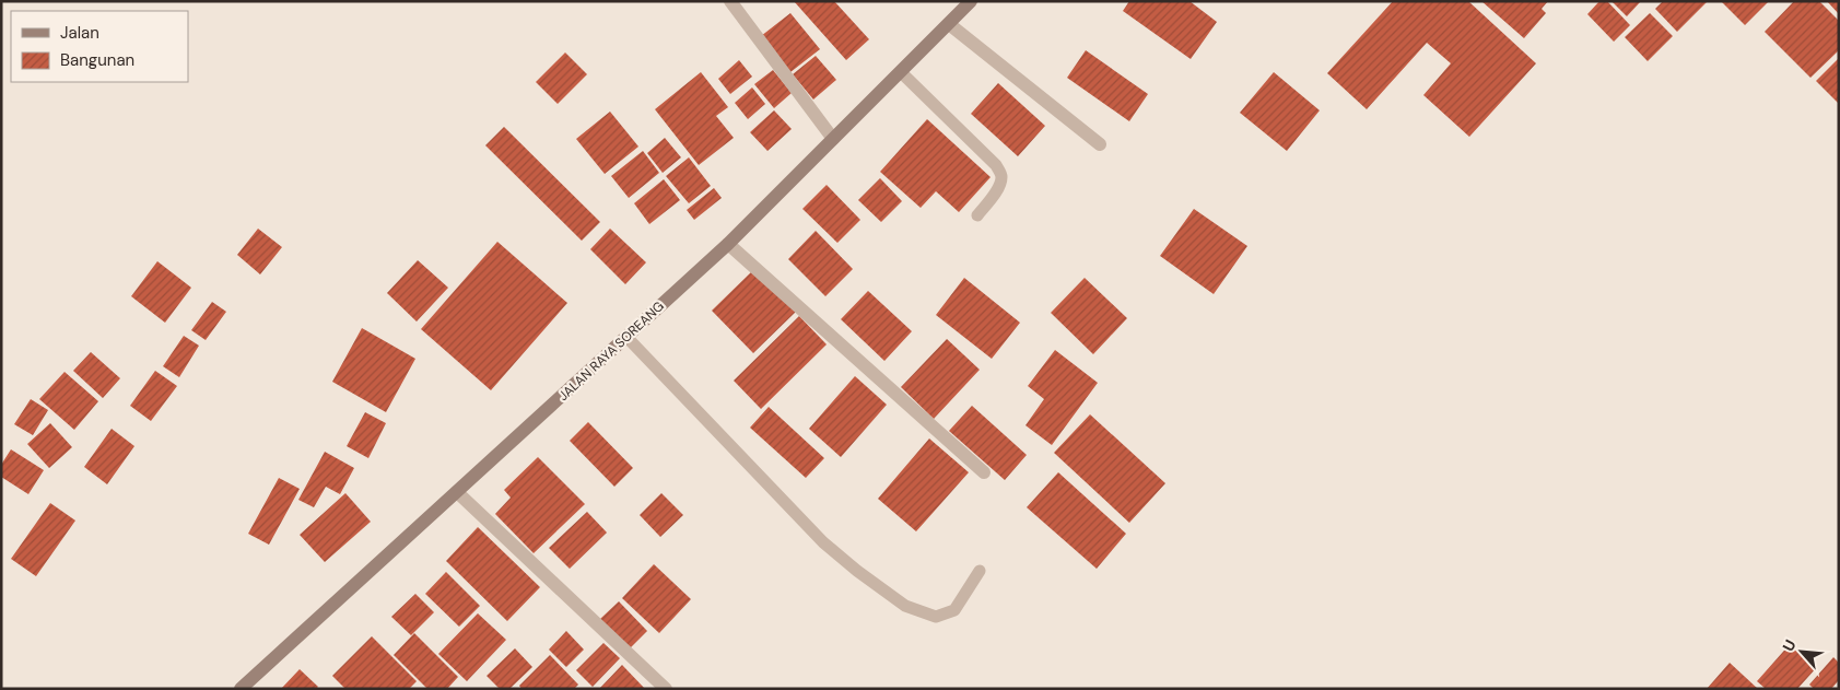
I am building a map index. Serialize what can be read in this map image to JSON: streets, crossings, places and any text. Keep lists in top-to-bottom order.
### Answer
{
  "streets": {
    "main road": ["JALAN RAYA SOREANG"]
  },
  "legend": ["Jalan", "Bangunan"],
  "north": "top left"
}
